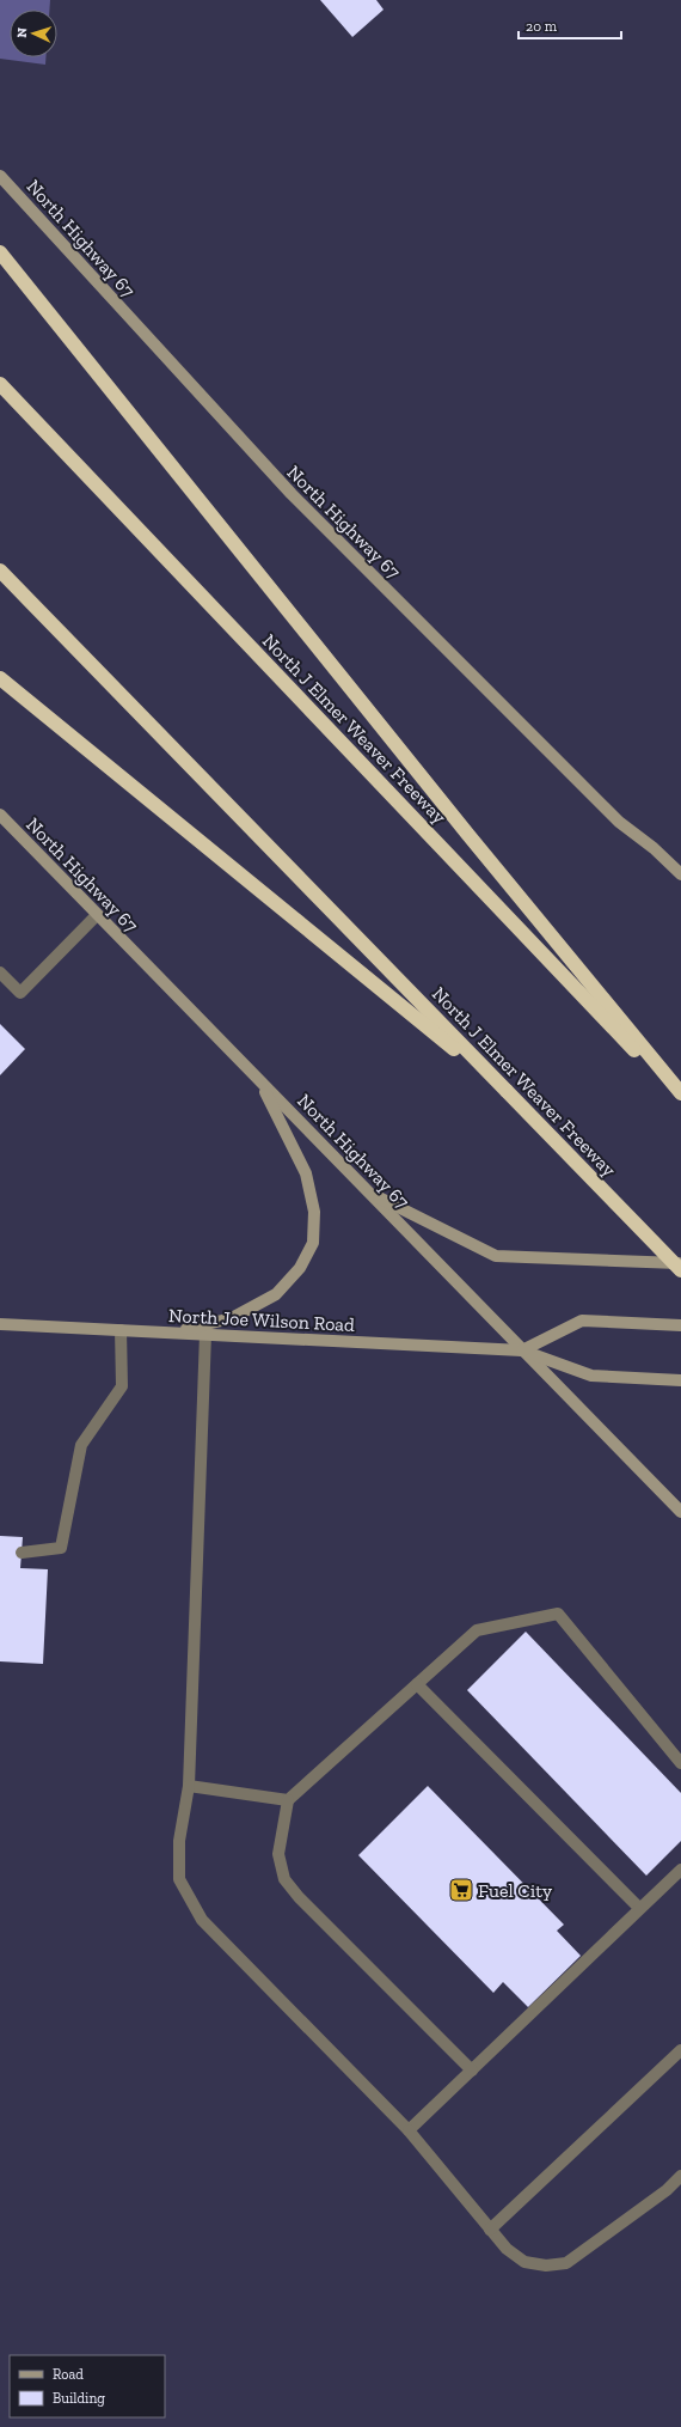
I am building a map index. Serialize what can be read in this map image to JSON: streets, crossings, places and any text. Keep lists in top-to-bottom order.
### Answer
{
  "streets": {
    "highway": ["North J Elmer Weaver Freeway"],
    "main road": ["North Highway 67", "North Joe Wilson Road"]
  },
  "crossings": [
    ["North Highway 67", "North Joe Wilson Road"]
  ],
  "places": {
    "supermarket": ["Fuel City"]
  },
  "legend": ["Road", "Building"],
  "scale_bar": "20 m",
  "north": "left"
}
